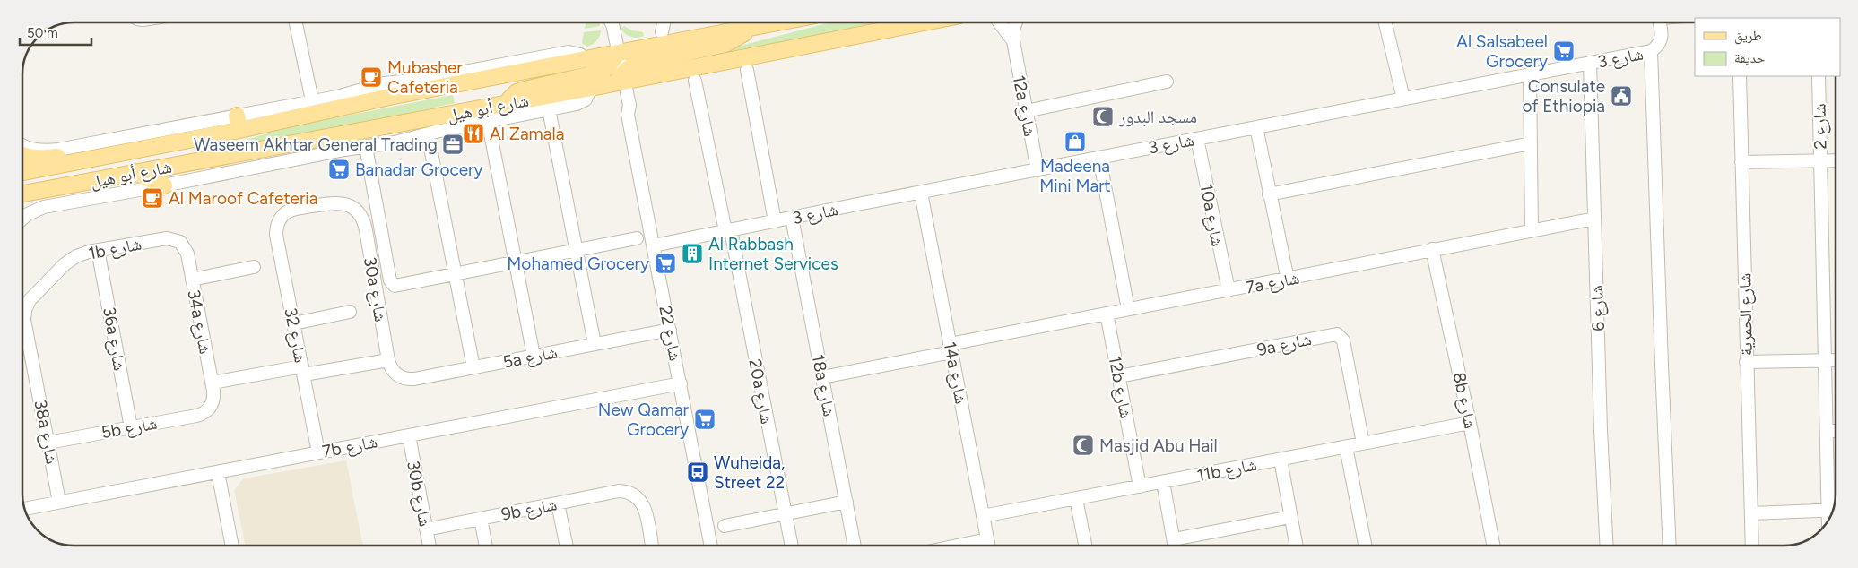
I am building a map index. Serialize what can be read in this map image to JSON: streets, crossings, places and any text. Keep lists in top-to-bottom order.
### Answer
{
  "streets": {
    "main road": ["شارع أبو هيل"],
    "street": [
      "شارع 3",
      "12a شارع",
      "شارع 2",
      "10a شارع",
      "1b شارع",
      "7a شارع",
      "30a شارع",
      "شارع 6",
      "شارع الحمرية",
      "34a شارع",
      "شارع 22",
      "شارع 32",
      "36a شارع",
      "9a شارع",
      "5a شارع",
      "14a شارع",
      "18a شارع",
      "12b شارع",
      "20a شارع",
      "8b شارع",
      "5b شارع",
      "38a شارع",
      "7b شارع",
      "11b شارع",
      "30b شارع",
      "9b شارع"
    ]
  },
  "crossings": [
    ["شارع 3", "12a شارع"],
    ["شارع 3", "10a شارع"],
    ["شارع 3", "شارع 6"],
    ["شارع 3", "شارع 22"],
    ["شارع 3", "14a شارع"],
    ["شارع 3", "18a شارع"],
    ["شارع 3", "20a شارع"],
    ["شارع أبو هيل", "شارع 22"],
    ["10a شارع", "7a شارع"],
    ["1b شارع", "34a شارع"],
    ["1b شارع", "36a شارع"],
    ["1b شارع", "38a شارع"],
    ["7a شارع", "شارع 6"],
    ["7a شارع", "14a شارع"],
    ["7a شارع", "18a شارع"],
    ["7a شارع", "12b شارع"],
    ["7a شارع", "8b شارع"],
    ["30a شارع", "شارع 32"],
    ["30a شارع", "5a شارع"],
    ["34a شارع", "5b شارع"],
    ["شارع 22", "5a شارع"],
    ["شارع 22", "7b شارع"],
    ["شارع 32", "7b شارع"],
    ["36a شارع", "5b شارع"],
    ["9a شارع", "12b شارع"],
    ["9a شارع", "11b شارع"],
    ["14a شارع", "11b شارع"],
    ["12b شارع", "11b شارع"],
    ["8b شارع", "11b شارع"],
    ["5b شارع", "38a شارع"],
    ["38a شارع", "7b شارع"],
    ["7b شارع", "30b شارع"],
    ["30b شارع", "9b شارع"]
  ],
  "places": {
    "supermarket": [
      "Al Salsabeel Grocery",
      "Banadar Grocery",
      "Mohamed Grocery",
      "New Qamar Grocery"
    ],
    "cafe": ["Mubasher Cafeteria", "Al Maroof Cafeteria"],
    "public building": ["Consulate of Ethiopia"],
    "mosque": ["مسجد البدور", "Masjid Abu Hail"],
    "restaurant": ["Al Zamala"],
    "shop": ["Madeena Mini Mart"],
    "office": ["Waseem Akhtar General Trading"],
    "building": ["Al Rabbash Internet Services"],
    "bus stop": ["Wuheida, Street 22"]
  },
  "legend": ["طريق", "حديقة"],
  "scale_bar": "50 m"
}
